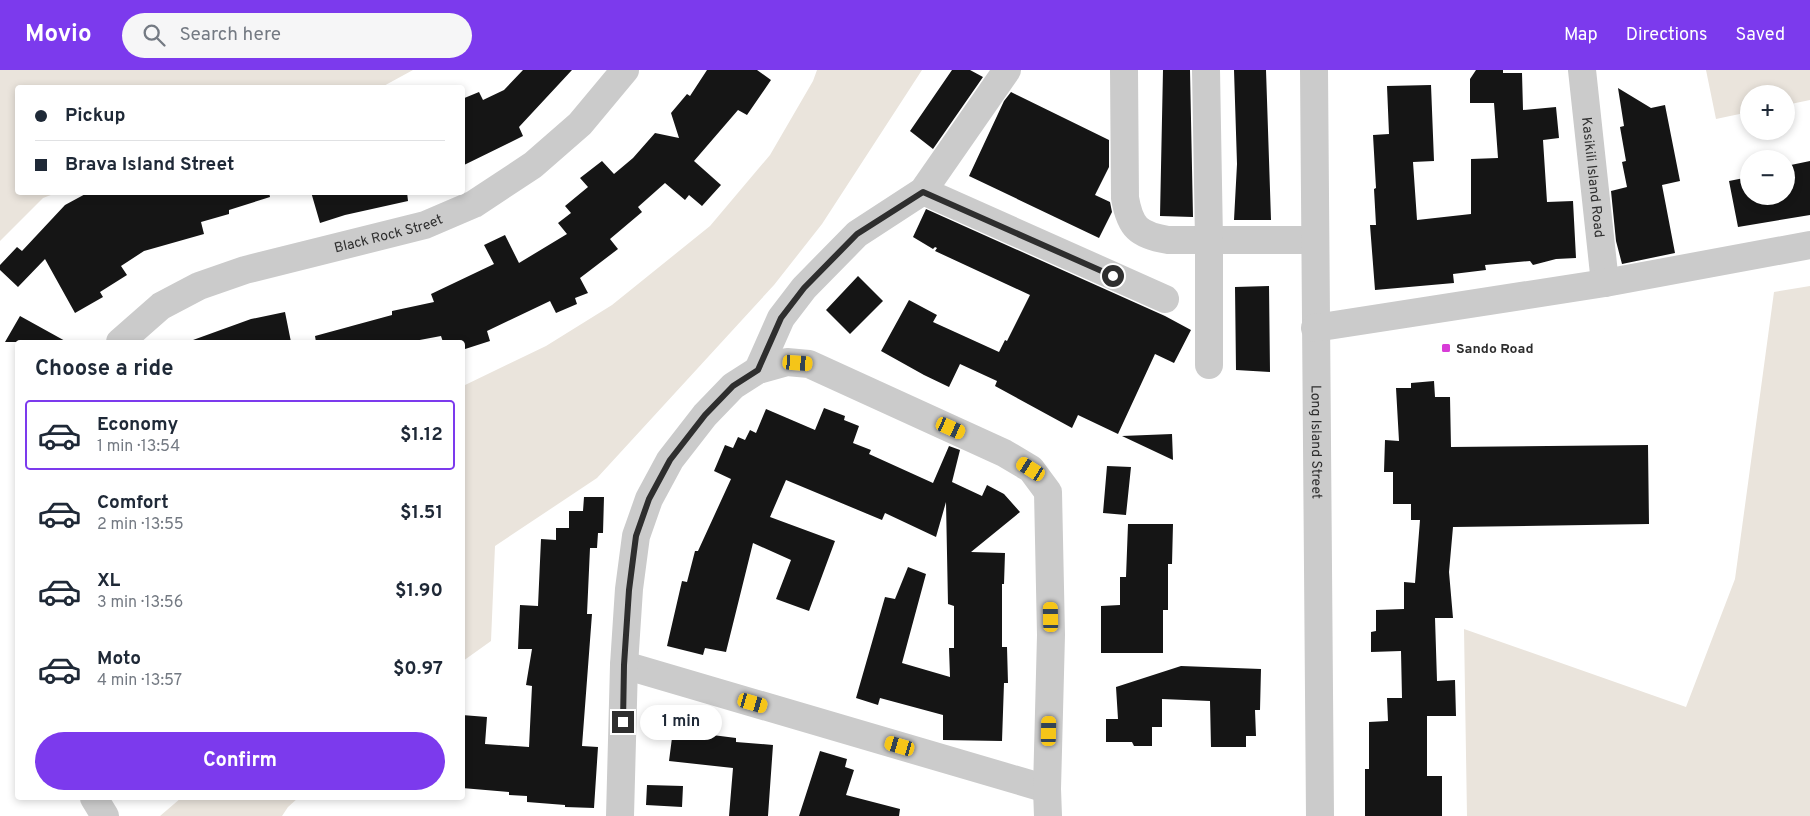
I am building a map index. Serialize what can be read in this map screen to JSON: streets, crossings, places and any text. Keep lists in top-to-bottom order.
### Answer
{
  "streets": {
    "street": ["Kasikili Island Road", "Black Rock Street", "Long Island Street"]
  },
  "places": {
    "transit": ["Sando Road"]
  },
  "page": {
    "header": "Movio",
    "search": "Search here",
    "nav": ["Map", "Directions", "Saved"],
    "map_buttons": ["+", "−"],
    "banner": ["Pickup", "Brava Island Street"],
    "heading": "Choose a ride",
    "list": [
      {
        "name": "Economy",
        "note": "1 min · 13:54",
        "value": "$1.12"
      },
      {
        "name": "Comfort",
        "note": "2 min · 13:55",
        "value": "$1.51"
      },
      {
        "name": "XL",
        "note": "3 min · 13:56",
        "value": "$1.90"
      },
      {
        "name": "Moto",
        "note": "4 min · 13:57",
        "value": "$0.97"
      }
    ],
    "bubble": "1 min",
    "buttons": "Confirm"
  }
}
